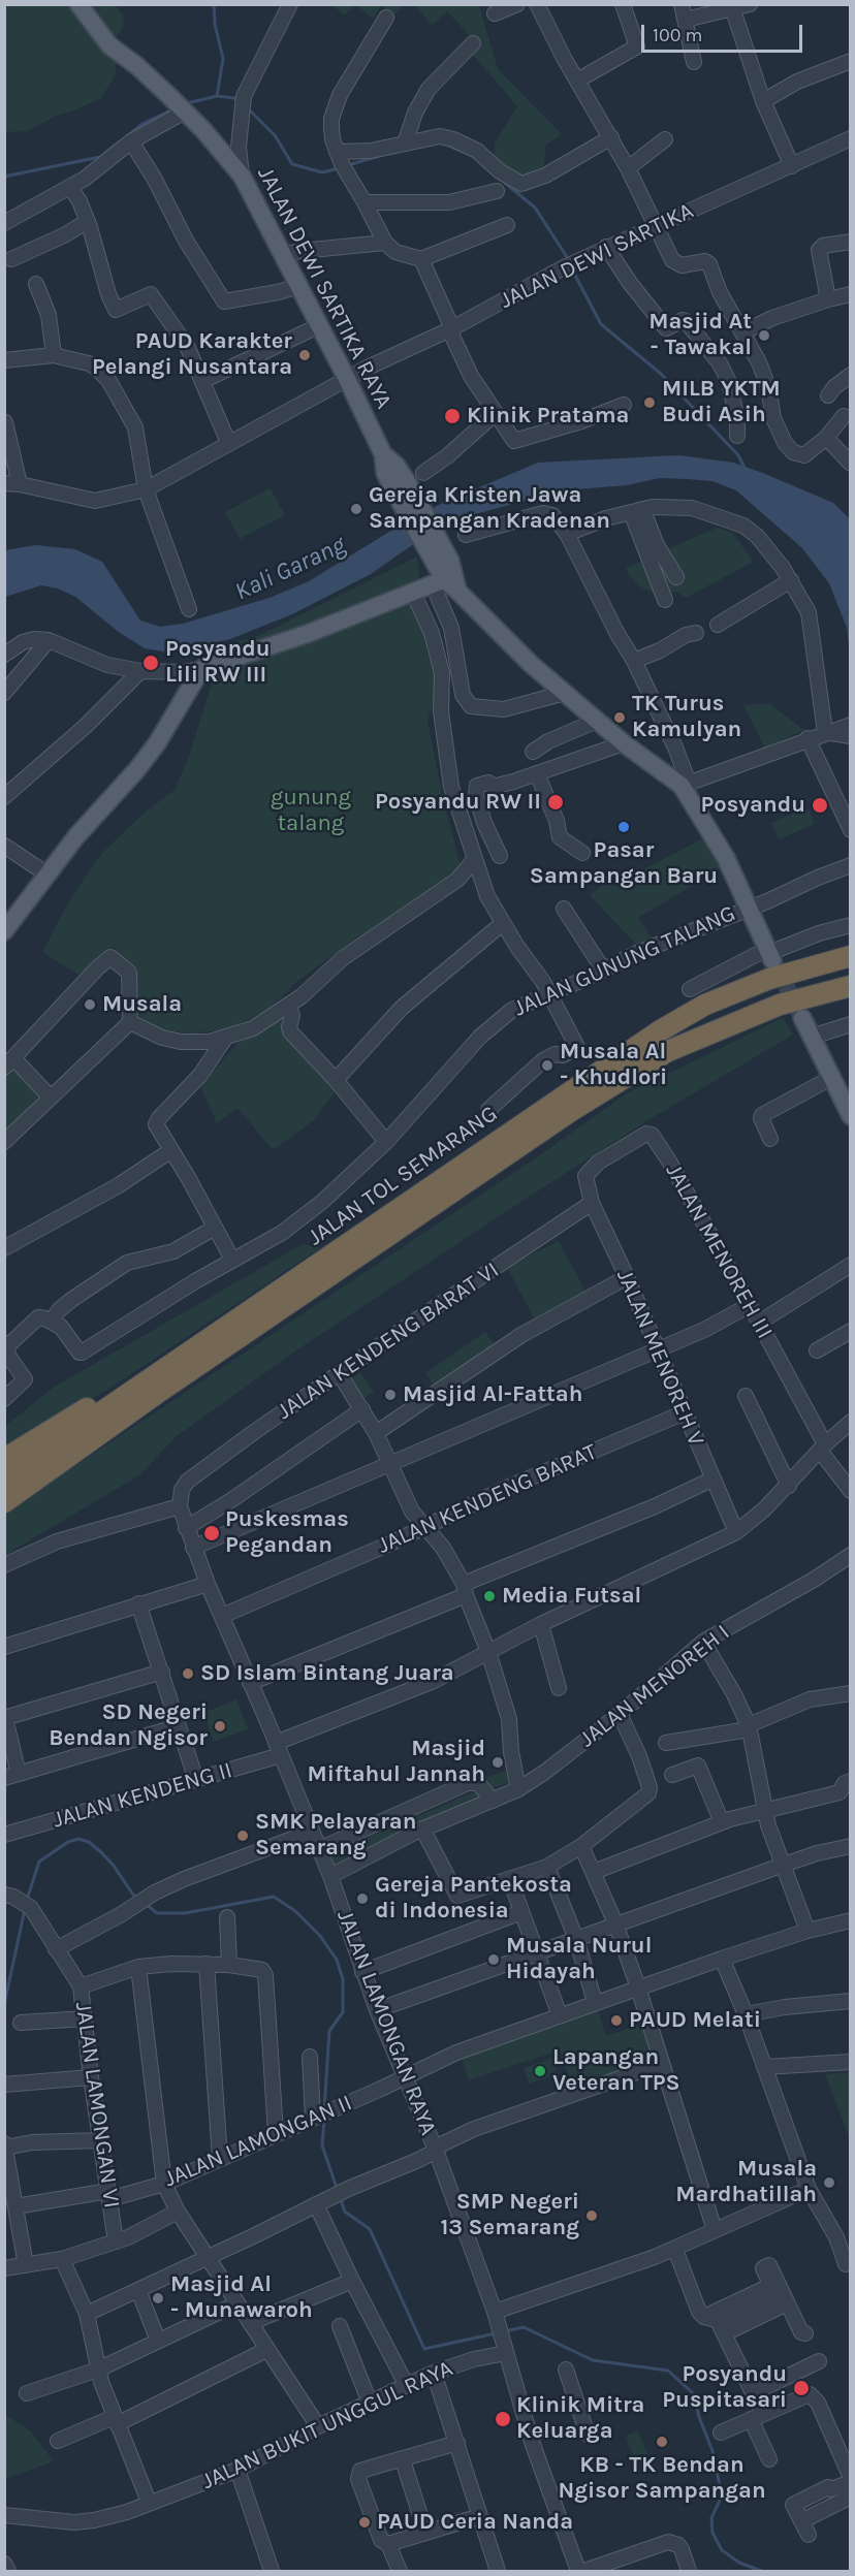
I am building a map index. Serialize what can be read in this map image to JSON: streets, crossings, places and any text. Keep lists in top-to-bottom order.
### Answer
{
  "streets": {
    "highway": ["JALAN TOL SEMARANG"],
    "main road": ["JALAN DEWI SARTIKA RAYA"],
    "street": [
      "JALAN DEWI SARTIKA",
      "JALAN GUNUNG TALANG",
      "JALAN MENOREH III",
      "JALAN KENDENG BARAT VI",
      "JALAN MENOREH V",
      "JALAN KENDENG BARAT",
      "JALAN MENOREH I",
      "JALAN KENDENG II",
      "JALAN LAMONGAN RAYA",
      "JALAN LAMONGAN VI",
      "JALAN LAMONGAN II",
      "JALAN BUKIT UNGGUL RAYA"
    ]
  },
  "crossings": [
    ["JALAN DEWI SARTIKA", "JALAN DEWI SARTIKA RAYA"],
    ["JALAN MENOREH III", "JALAN MENOREH V"],
    ["JALAN MENOREH III", "JALAN KENDENG II"],
    ["JALAN KENDENG BARAT VI", "JALAN MENOREH V"],
    ["JALAN KENDENG BARAT VI", "JALAN LAMONGAN RAYA"],
    ["JALAN MENOREH V", "JALAN KENDENG BARAT"],
    ["JALAN MENOREH V", "JALAN KENDENG II"],
    ["JALAN KENDENG BARAT", "JALAN LAMONGAN RAYA"],
    ["JALAN MENOREH I", "JALAN LAMONGAN RAYA"],
    ["JALAN KENDENG II", "JALAN LAMONGAN RAYA"],
    ["JALAN LAMONGAN RAYA", "JALAN LAMONGAN II"],
    ["JALAN LAMONGAN RAYA", "JALAN BUKIT UNGGUL RAYA"],
    ["JALAN LAMONGAN VI", "JALAN LAMONGAN II"]
  ],
  "water": ["Kali Garang"],
  "parks": ["gunung talang"],
  "places": [
    "Masjid At - Tawakal",
    "PAUD Karakter Pelangi Nusantara",
    "MILB YKTM Budi Asih",
    "Klinik Pratama",
    "Gereja Kristen Jawa Sampangan Kradenan",
    "Posyandu Lili RW III",
    "TK Turus Kamulyan",
    "Posyandu RW II",
    "Posyandu",
    "Pasar Sampangan Baru",
    "Musala",
    "Musala Al - Khudlori",
    "Masjid Al-Fattah",
    "Puskesmas Pegandan",
    "Media Futsal",
    "SD Islam Bintang Juara",
    "SD Negeri Bendan Ngisor",
    "Masjid Miftahul Jannah",
    "SMK Pelayaran Semarang",
    "Gereja Pantekosta di Indonesia",
    "Musala Nurul Hidayah",
    "PAUD Melati",
    "Lapangan Veteran TPS",
    "Musala Mardhatillah",
    "SMP Negeri 13 Semarang",
    "Masjid Al - Munawaroh",
    "Posyandu Puspitasari",
    "Klinik Mitra Keluarga",
    "KB - TK Bendan Ngisor Sampangan",
    "PAUD Ceria Nanda"
  ],
  "scale_bar": "100 m"
}
